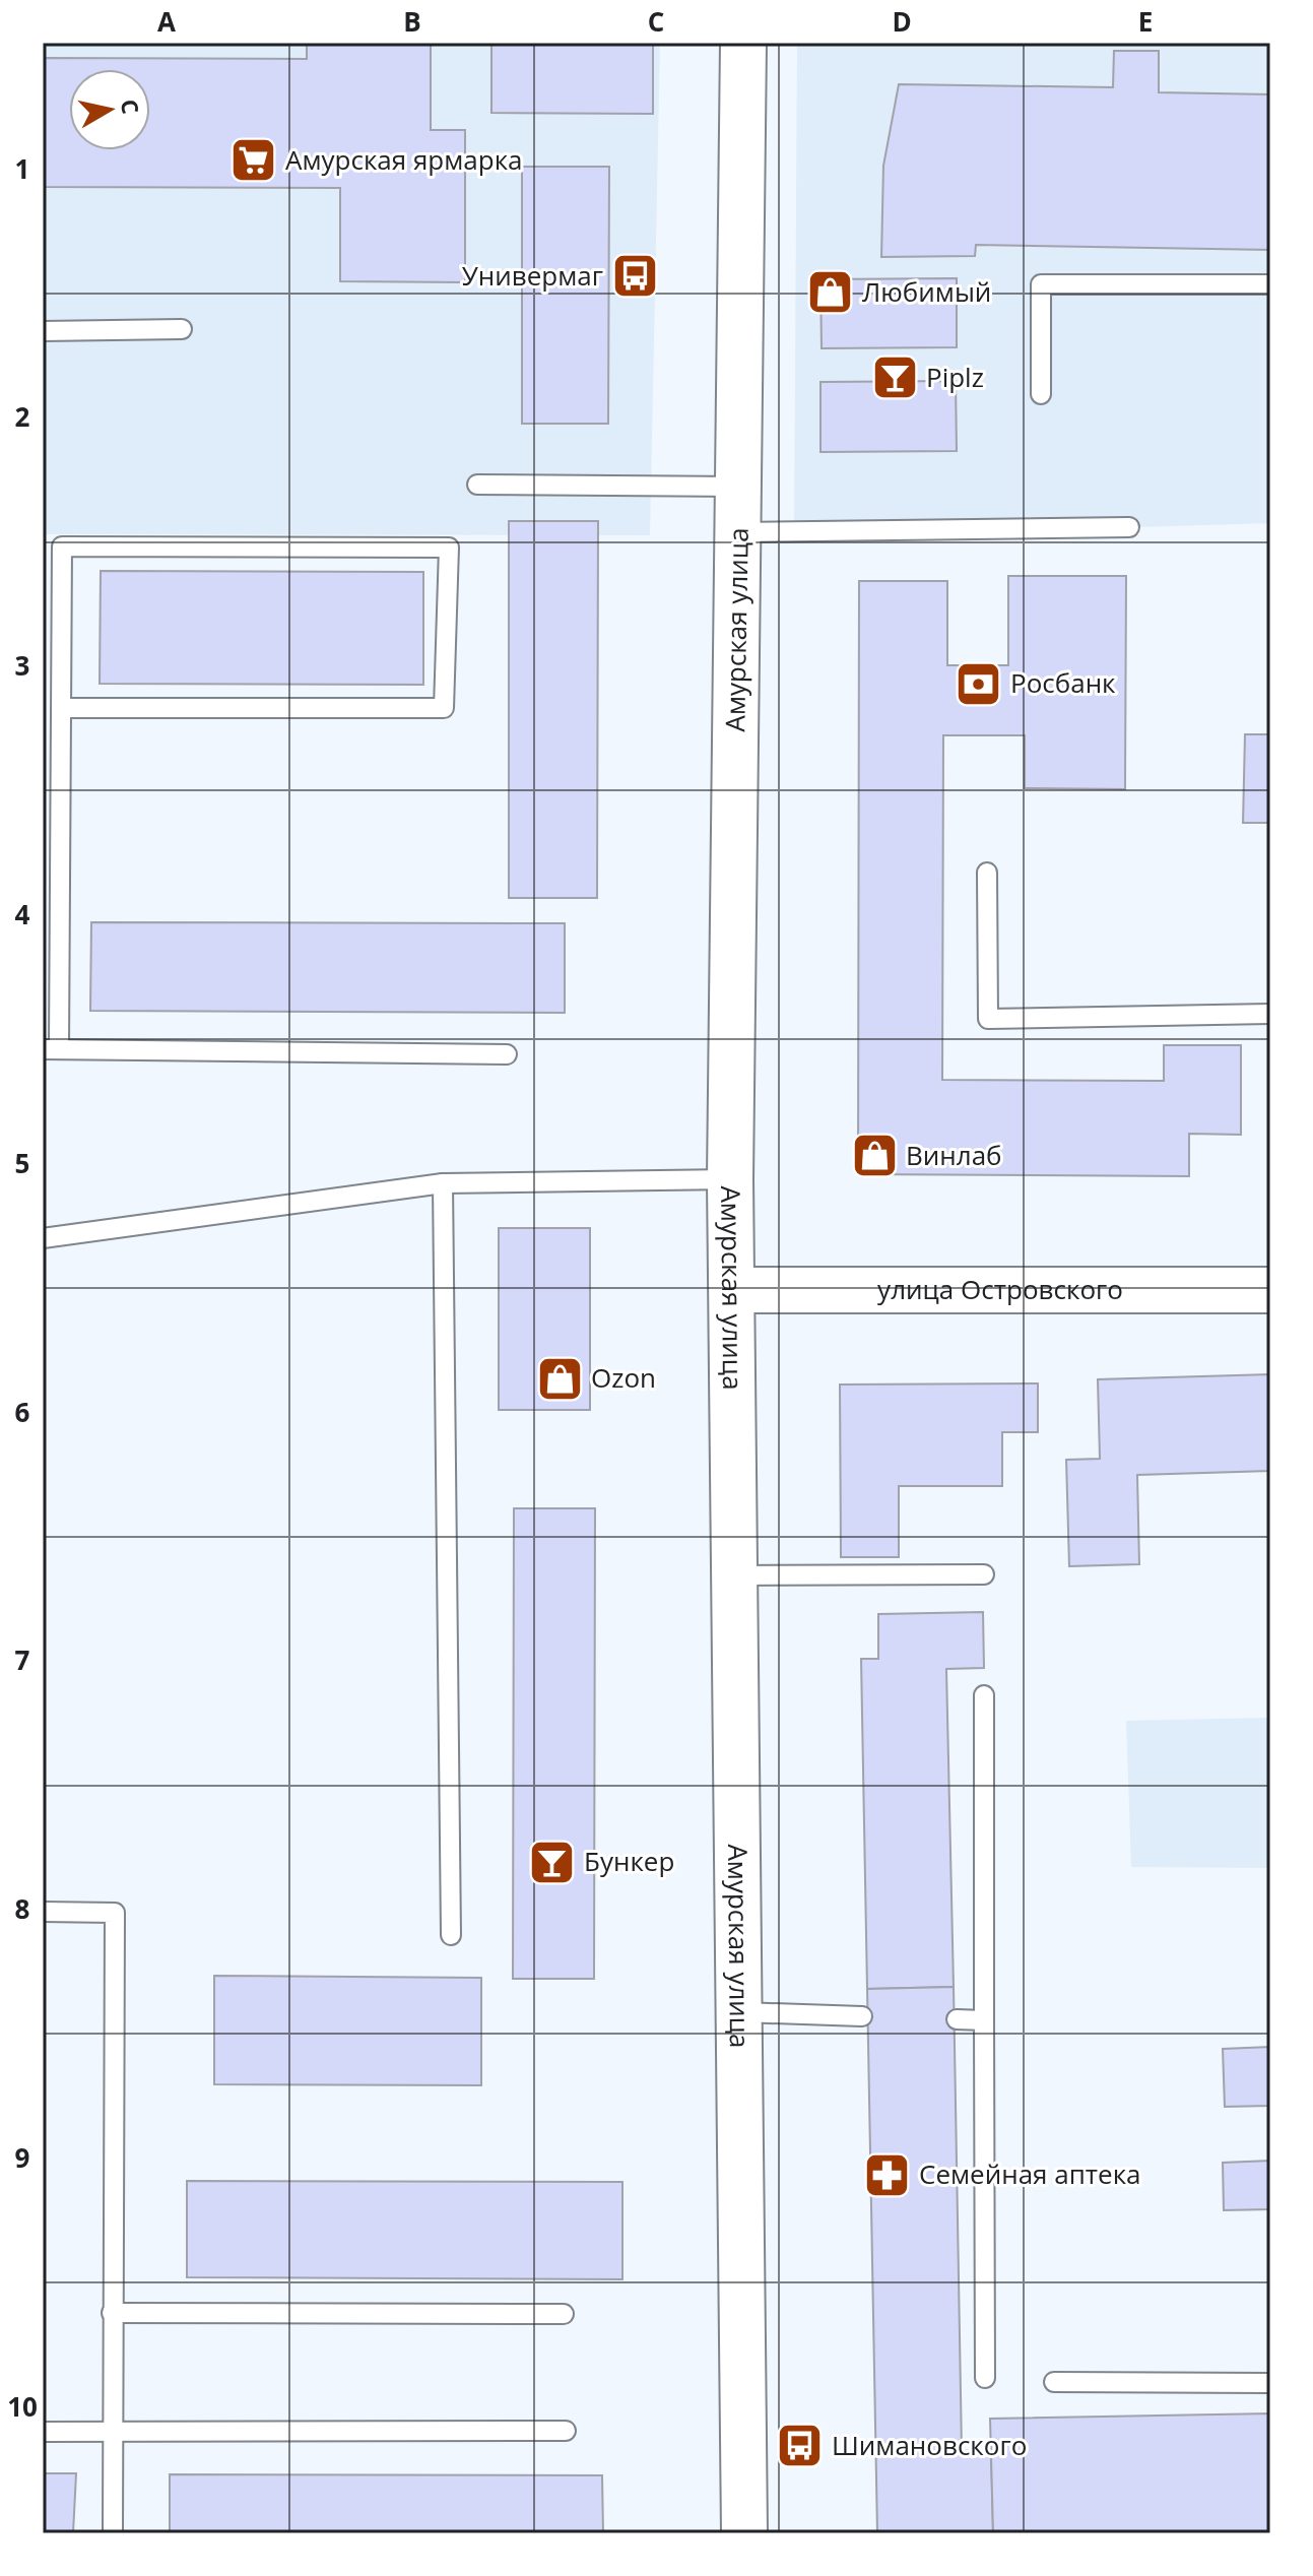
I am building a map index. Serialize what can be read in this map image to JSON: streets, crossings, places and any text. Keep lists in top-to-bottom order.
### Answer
{
  "streets": {
    "street": ["Амурская улица", "улица Островского"]
  },
  "crossings": [
    ["Амурская улица", "улица Островского"]
  ],
  "places": {
    "supermarket": ["Амурская ярмарка"],
    "bus stop": ["Универмаг", "Шимановского"],
    "shop": ["Любимый", "Винлаб", "Ozon"],
    "bar": ["Piplz", "Бункер"],
    "bank": ["Росбанк"],
    "pharmacy": ["Семейная аптека"]
  },
  "north": "right",
  "grid": {
    "columns": [
      "A",
      "B",
      "C",
      "D",
      "E"
    ],
    "rows": [
      "1",
      "2",
      "3",
      "4",
      "5",
      "6",
      "7",
      "8",
      "9",
      "10"
    ]
  }
}
